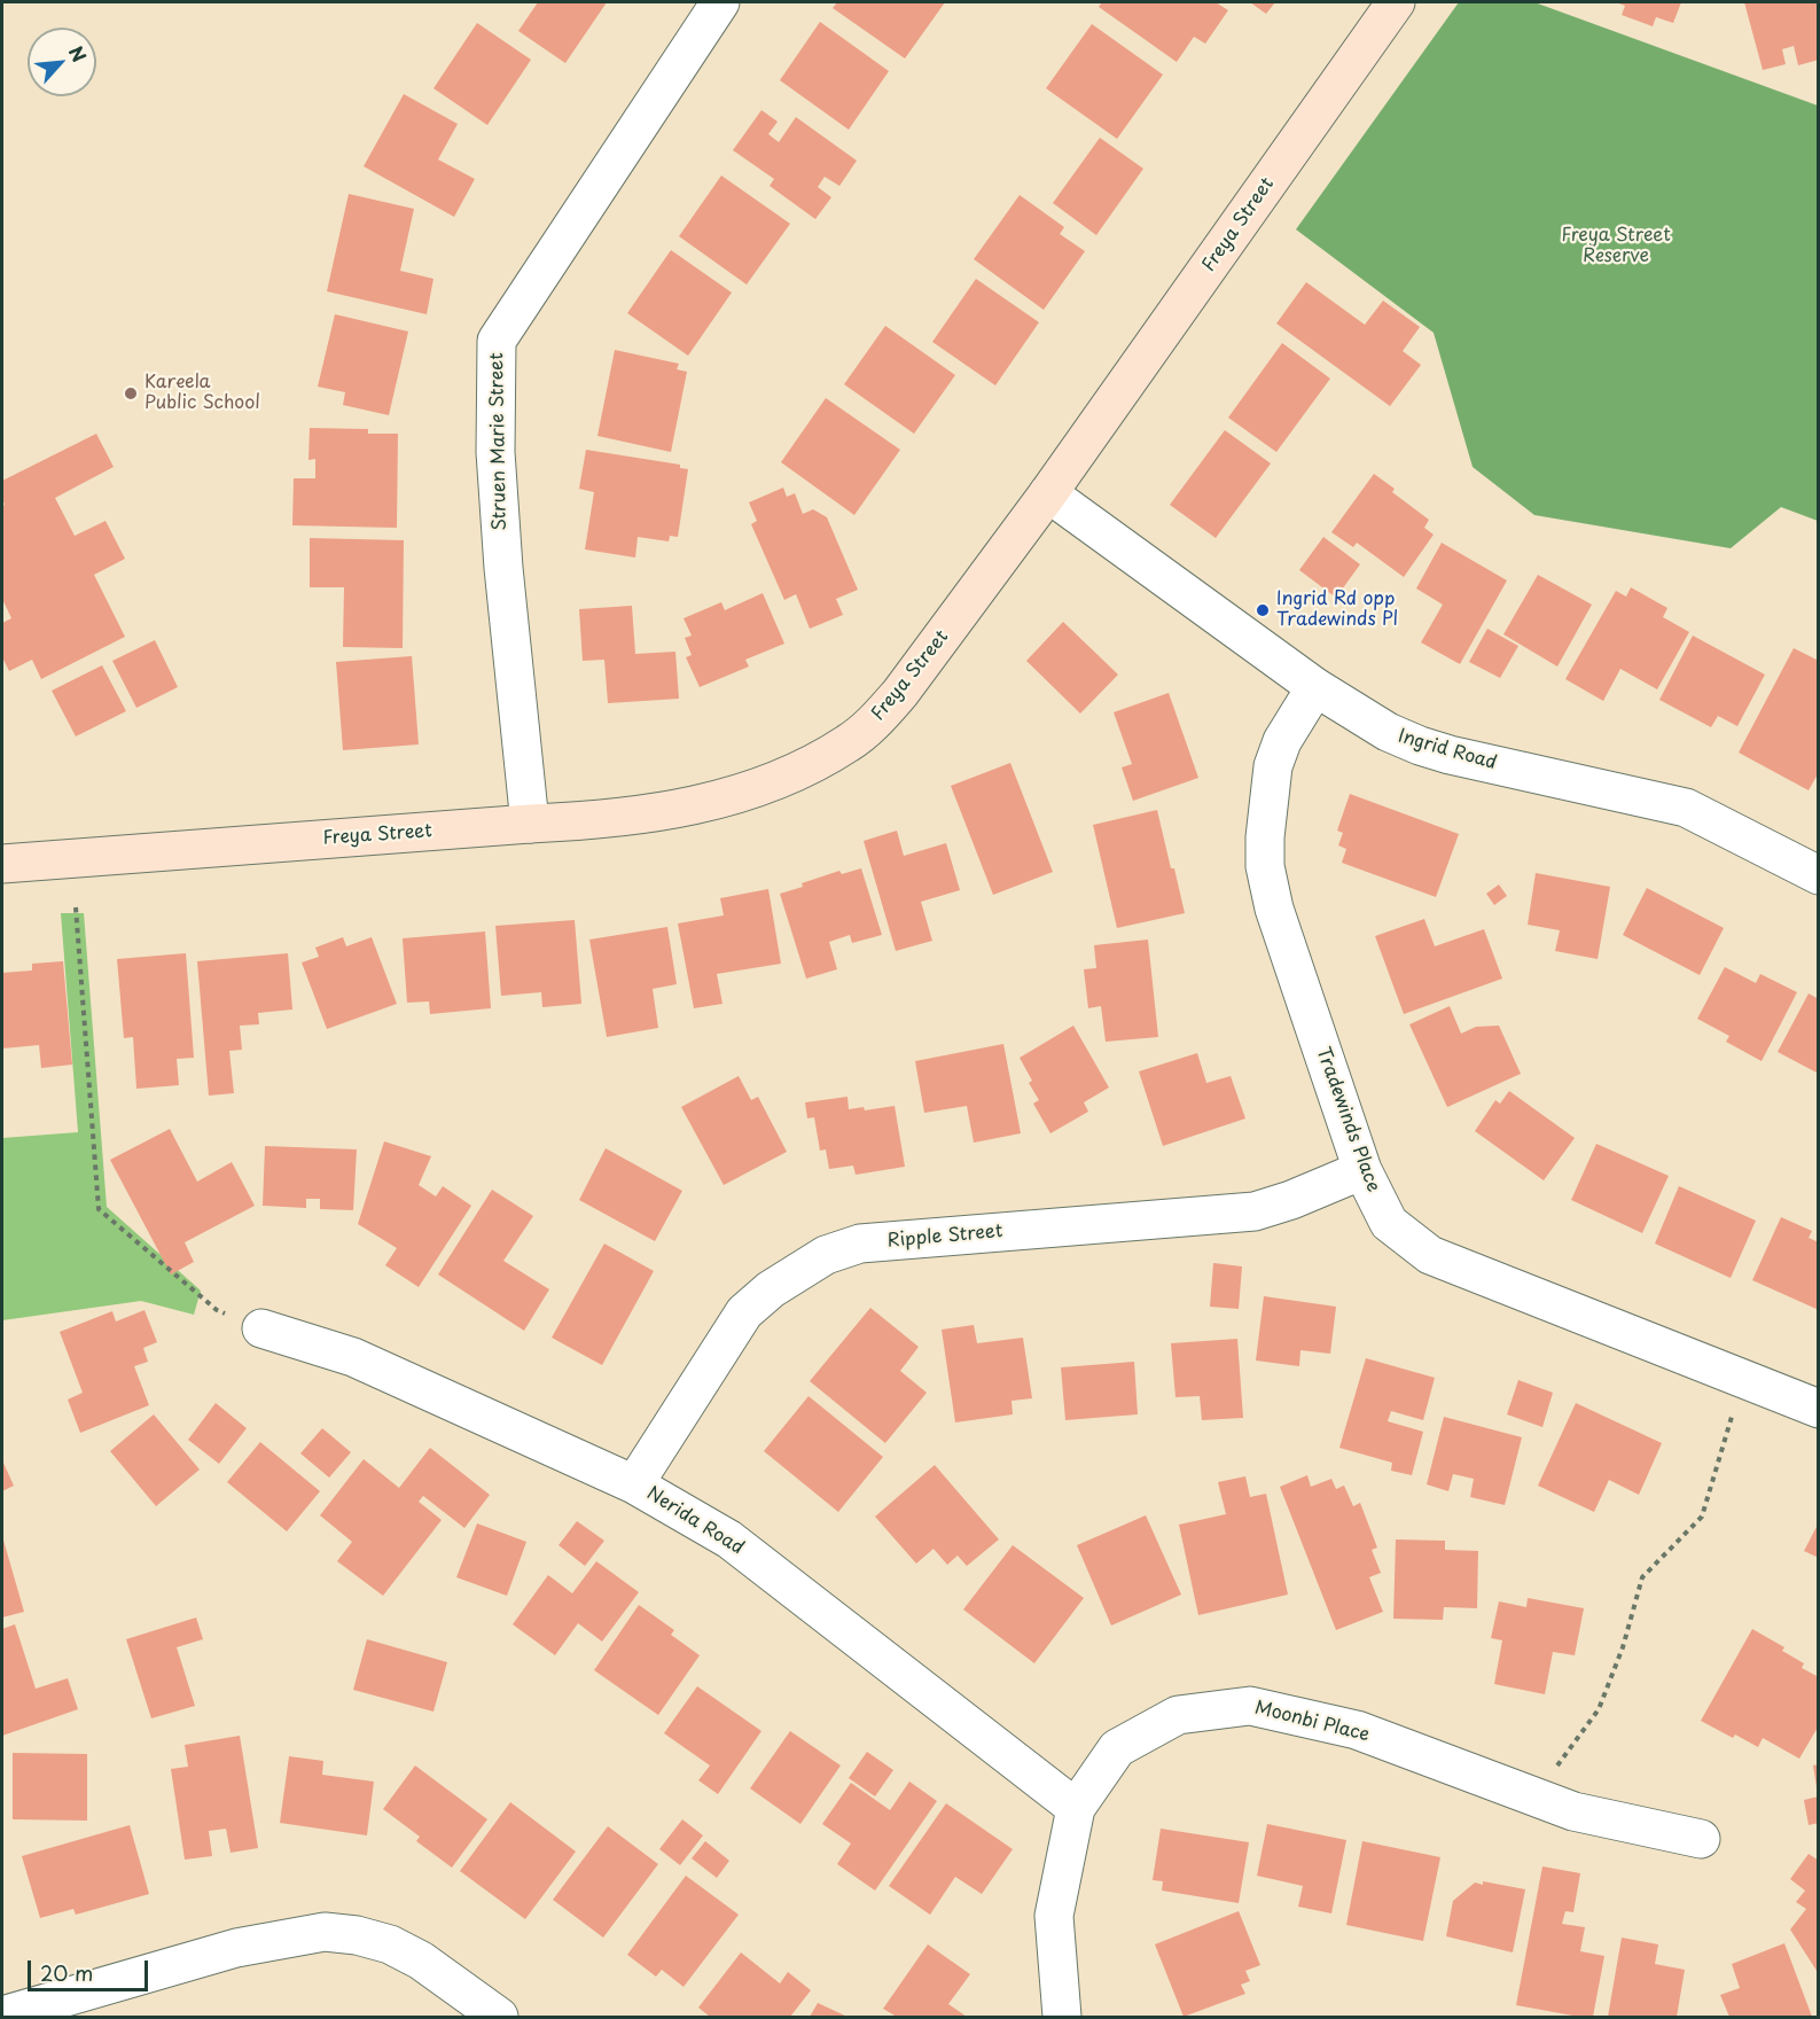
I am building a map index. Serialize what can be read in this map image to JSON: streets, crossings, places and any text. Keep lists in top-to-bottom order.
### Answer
{
  "streets": {
    "street": [
      "Freya Street",
      "Struen Marie Street",
      "Ingrid Road",
      "Tradewinds Place",
      "Ripple Street",
      "Nerida Road",
      "Moonbi Place"
    ]
  },
  "crossings": [
    ["Freya Street", "Struen Marie Street"],
    ["Freya Street", "Ingrid Road"],
    ["Ingrid Road", "Tradewinds Place"],
    ["Tradewinds Place", "Ripple Street"],
    ["Ripple Street", "Nerida Road"],
    ["Nerida Road", "Moonbi Place"]
  ],
  "parks": ["Freya Street Reserve"],
  "places": ["Kareela Public School", "Ingrid Rd opp Tradewinds Pl"],
  "scale_bar": "20 m",
  "north": "top right"
}
